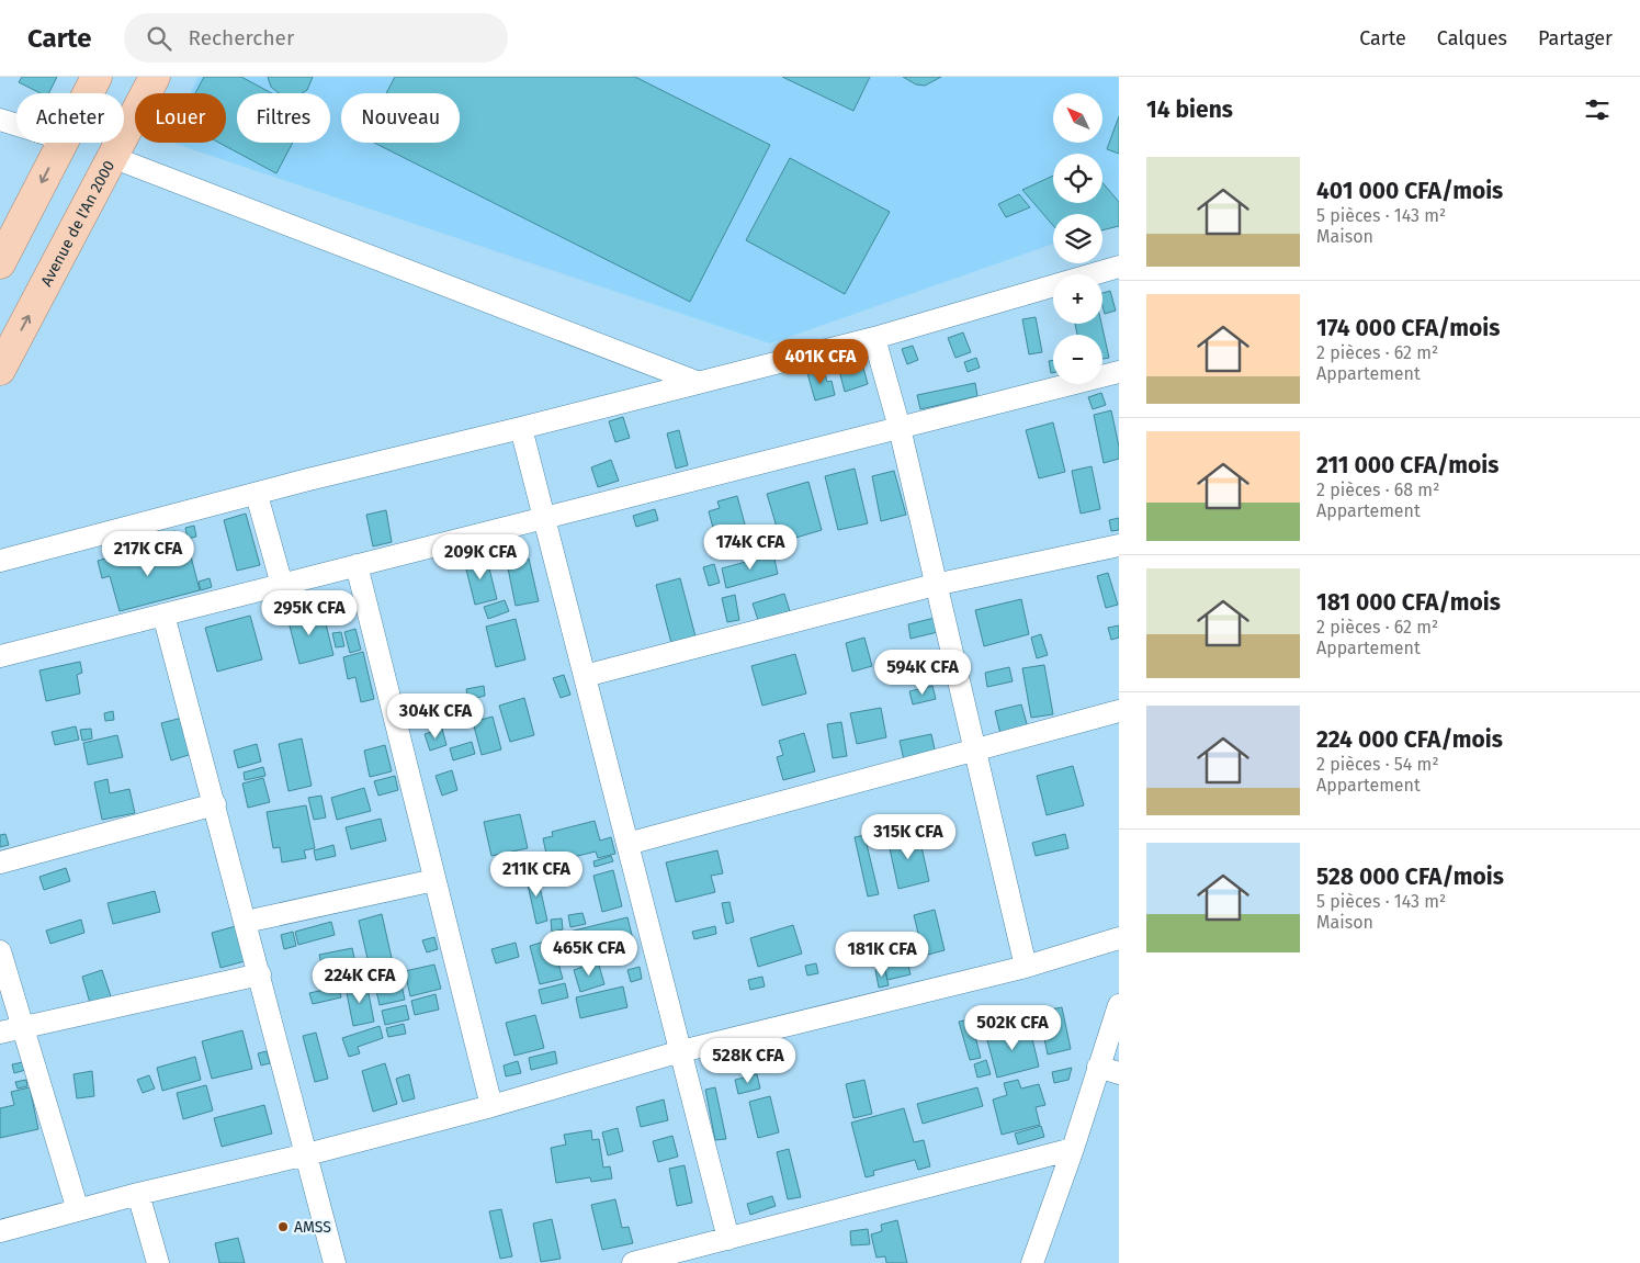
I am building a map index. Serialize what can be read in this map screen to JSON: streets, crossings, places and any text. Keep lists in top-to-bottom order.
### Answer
{
  "streets": {
    "main road": ["Avenue de l'An 2000"]
  },
  "places": ["AMSS"],
  "north": "top left",
  "page": {
    "header": "Carte",
    "search": "Rechercher",
    "nav": ["Carte", "Calques", "Partager"],
    "heading": "14 biens",
    "map_buttons": ["+", "−"],
    "chip": [
      "Acheter",
      "Louer",
      "Filtres",
      "Nouveau"
    ],
    "list": [
      {
        "name": "401 000 CFA/mois",
        "note": "5 pièces · 143 m² · Maison"
      },
      {
        "name": "174 000 CFA/mois",
        "note": "2 pièces · 62 m² · Appartement"
      },
      {
        "name": "211 000 CFA/mois",
        "note": "2 pièces · 68 m² · Appartement"
      },
      {
        "name": "181 000 CFA/mois",
        "note": "2 pièces · 62 m² · Appartement"
      },
      {
        "name": "224 000 CFA/mois",
        "note": "2 pièces · 54 m² · Appartement"
      },
      {
        "name": "528 000 CFA/mois",
        "note": "5 pièces · 143 m² · Maison"
      }
    ],
    "price": [
      "401K CFA",
      "174K CFA",
      "217K CFA",
      "209K CFA",
      "295K CFA",
      "594K CFA",
      "304K CFA",
      "315K CFA",
      "211K CFA",
      "465K CFA",
      "181K CFA",
      "224K CFA",
      "502K CFA",
      "528K CFA"
    ]
  }
}
